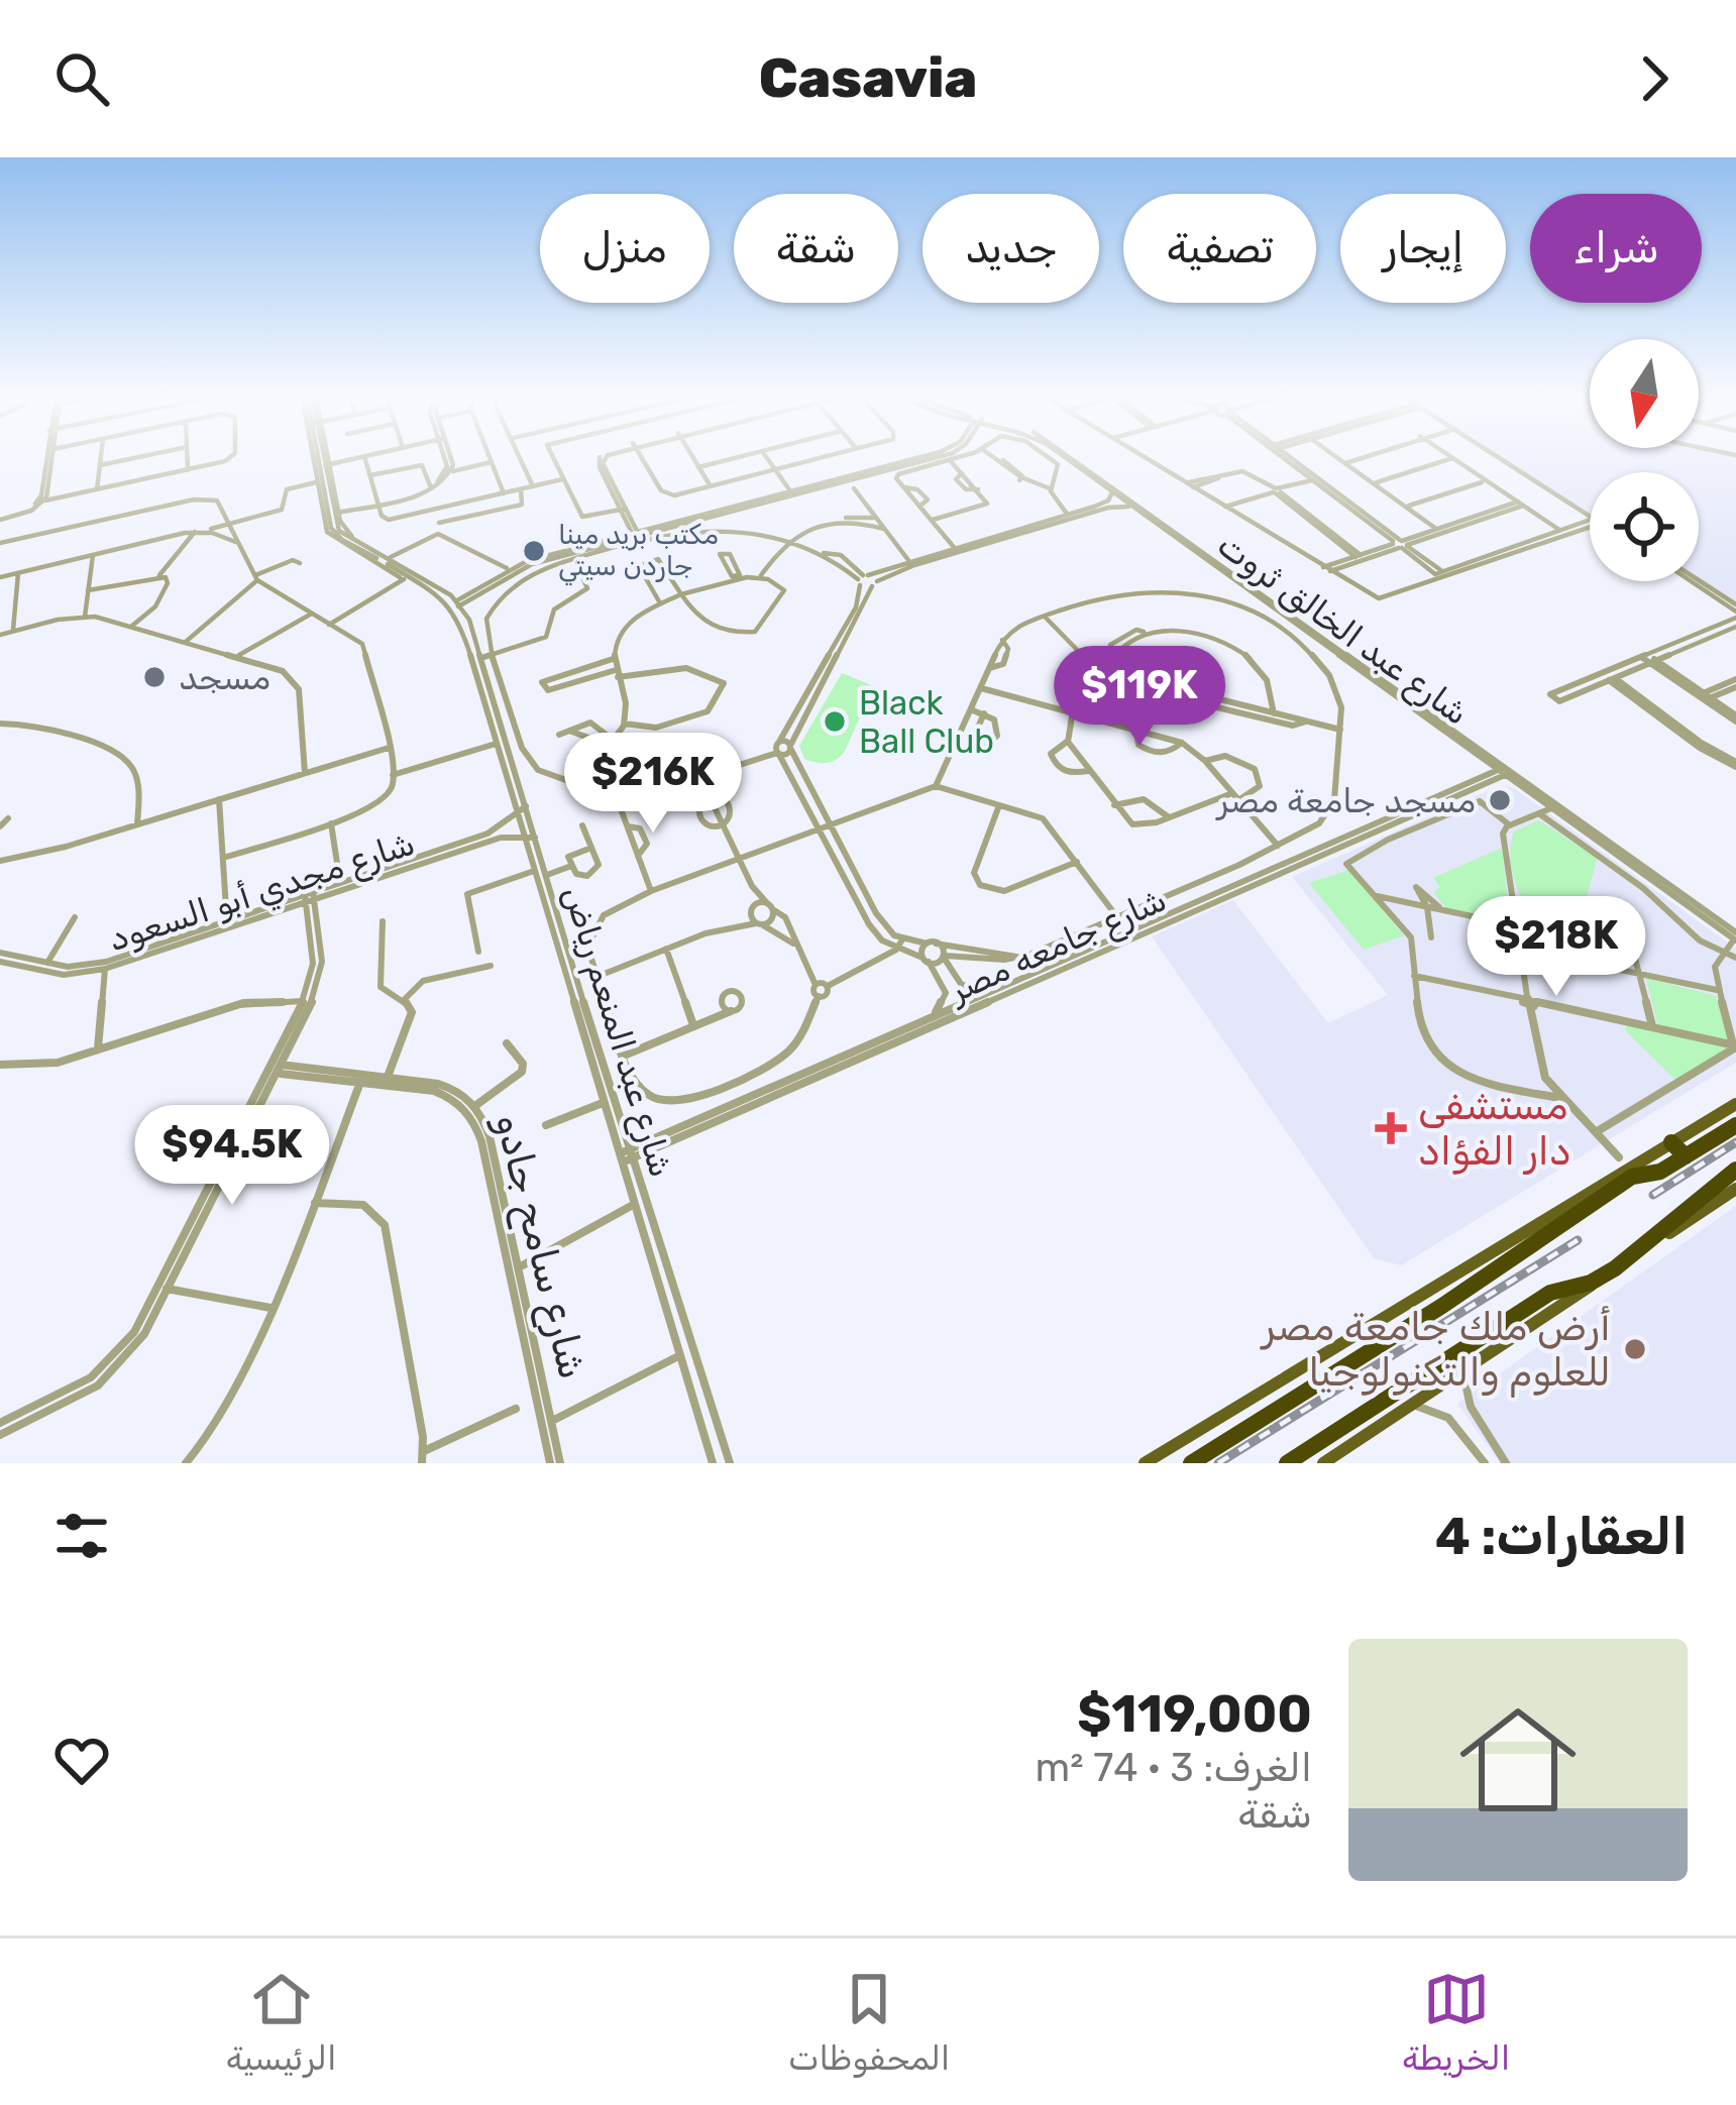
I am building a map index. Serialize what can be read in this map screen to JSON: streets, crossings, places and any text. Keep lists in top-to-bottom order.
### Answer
{
  "streets": {
    "street": [
      "شارع عبد الخالق ثروت",
      "شارع مجدي أبو السعود",
      "شارع جامعه مصر",
      "شارع عبد المنعم رياض",
      "شارع سامح جادو"
    ]
  },
  "crossings": [
    ["شارع عبد الخالق ثروت", "شارع جامعه مصر"],
    ["شارع مجدي أبو السعود", "شارع عبد المنعم رياض"],
    ["شارع جامعه مصر", "شارع عبد المنعم رياض"]
  ],
  "places": {
    "other": [
      "مكتب بريد مينا جاردن سيتي",
      "مسجد",
      "Black Ball Club",
      "مسجد جامعة مصر",
      "أرض ملك جامعة مصر للعلوم والتكنولوجيا"
    ],
    "health": ["مستشفى دار الفؤاد"]
  },
  "north": "bottom",
  "page": {
    "header": "Casavia",
    "chip": [
      "شراء",
      "إيجار",
      "تصفية",
      "جديد",
      "شقة",
      "منزل"
    ],
    "price": [
      "$119K",
      "$216K",
      "$218K",
      "$94.5K"
    ],
    "heading": "العقارات: 4",
    "list": [
      {
        "name": "$119,000",
        "note": "الغرف: 3 · 74 m² · شقة"
      }
    ],
    "tabs": ["الخريطة", "المحفوظات", "الرئيسية"]
  }
}
